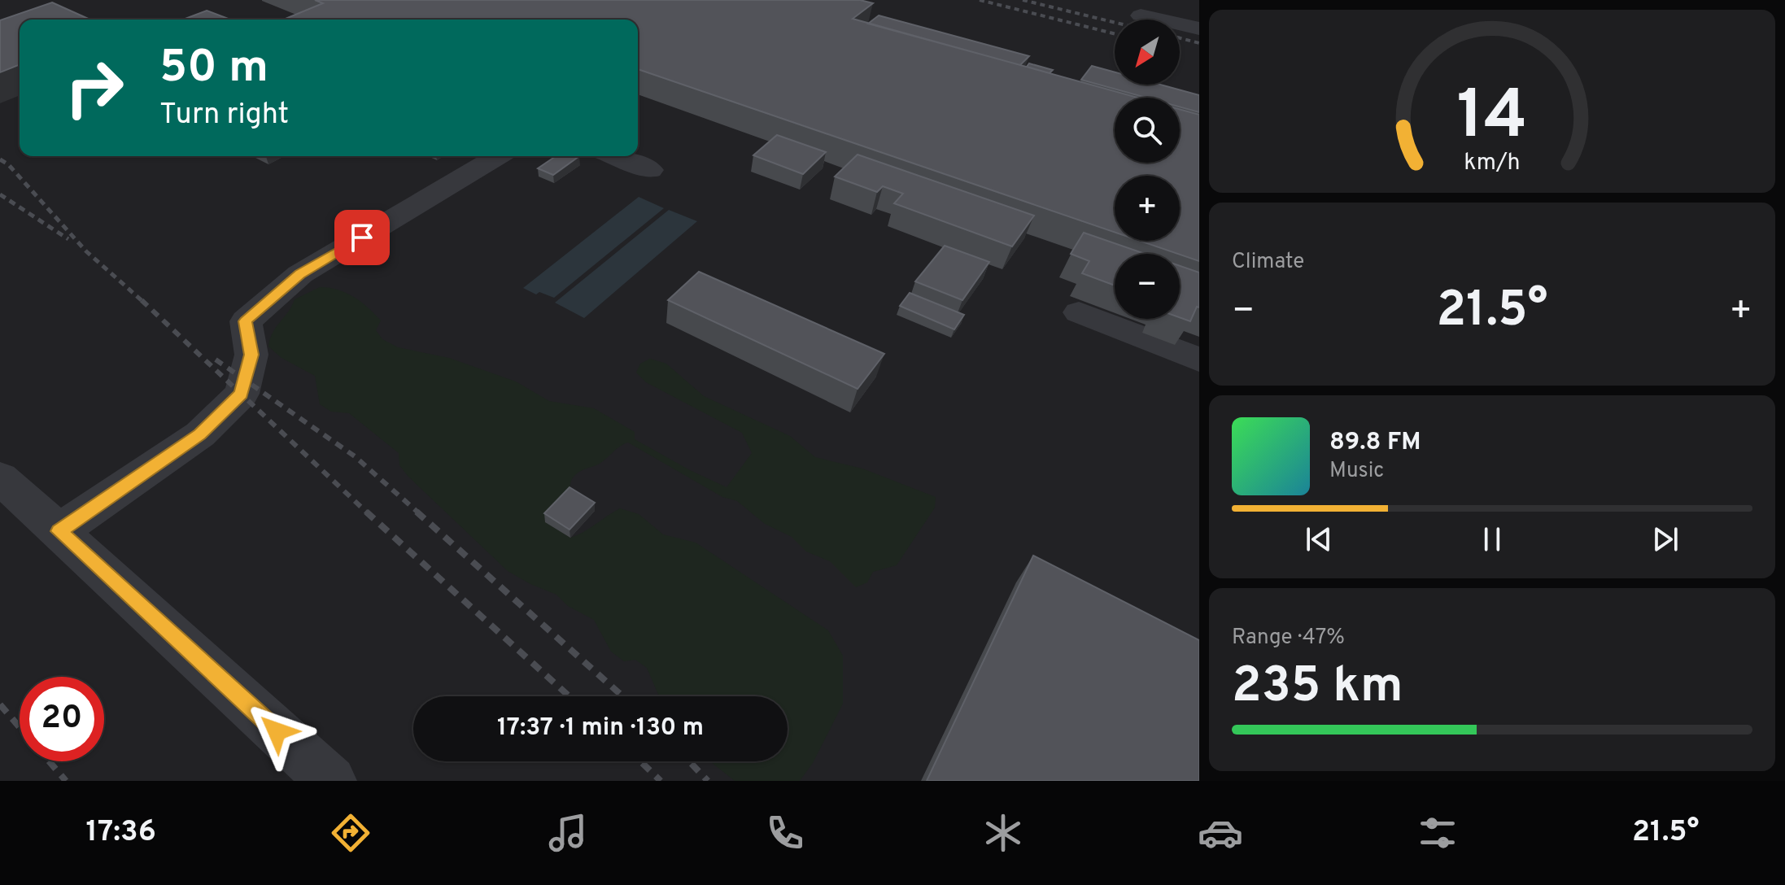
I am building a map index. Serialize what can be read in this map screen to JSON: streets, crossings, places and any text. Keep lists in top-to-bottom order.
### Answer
{
  "north": "bottom left",
  "page": {
    "map_buttons": ["+", "−"],
    "turn": ["50 m", "Turn right"],
    "tile": [
      "Climate",
      ["Range · 47%", "235 km"]
    ],
    "heat": ["−", "21.5°", "+"],
    "song": ["89.8 FM", "Music"],
    "limit": "20",
    "trip": "17:37 · 1 min · 130 m",
    "tabs": ["17:36", "21.5°"],
    "gauge": ["14", "km/h"]
  }
}
